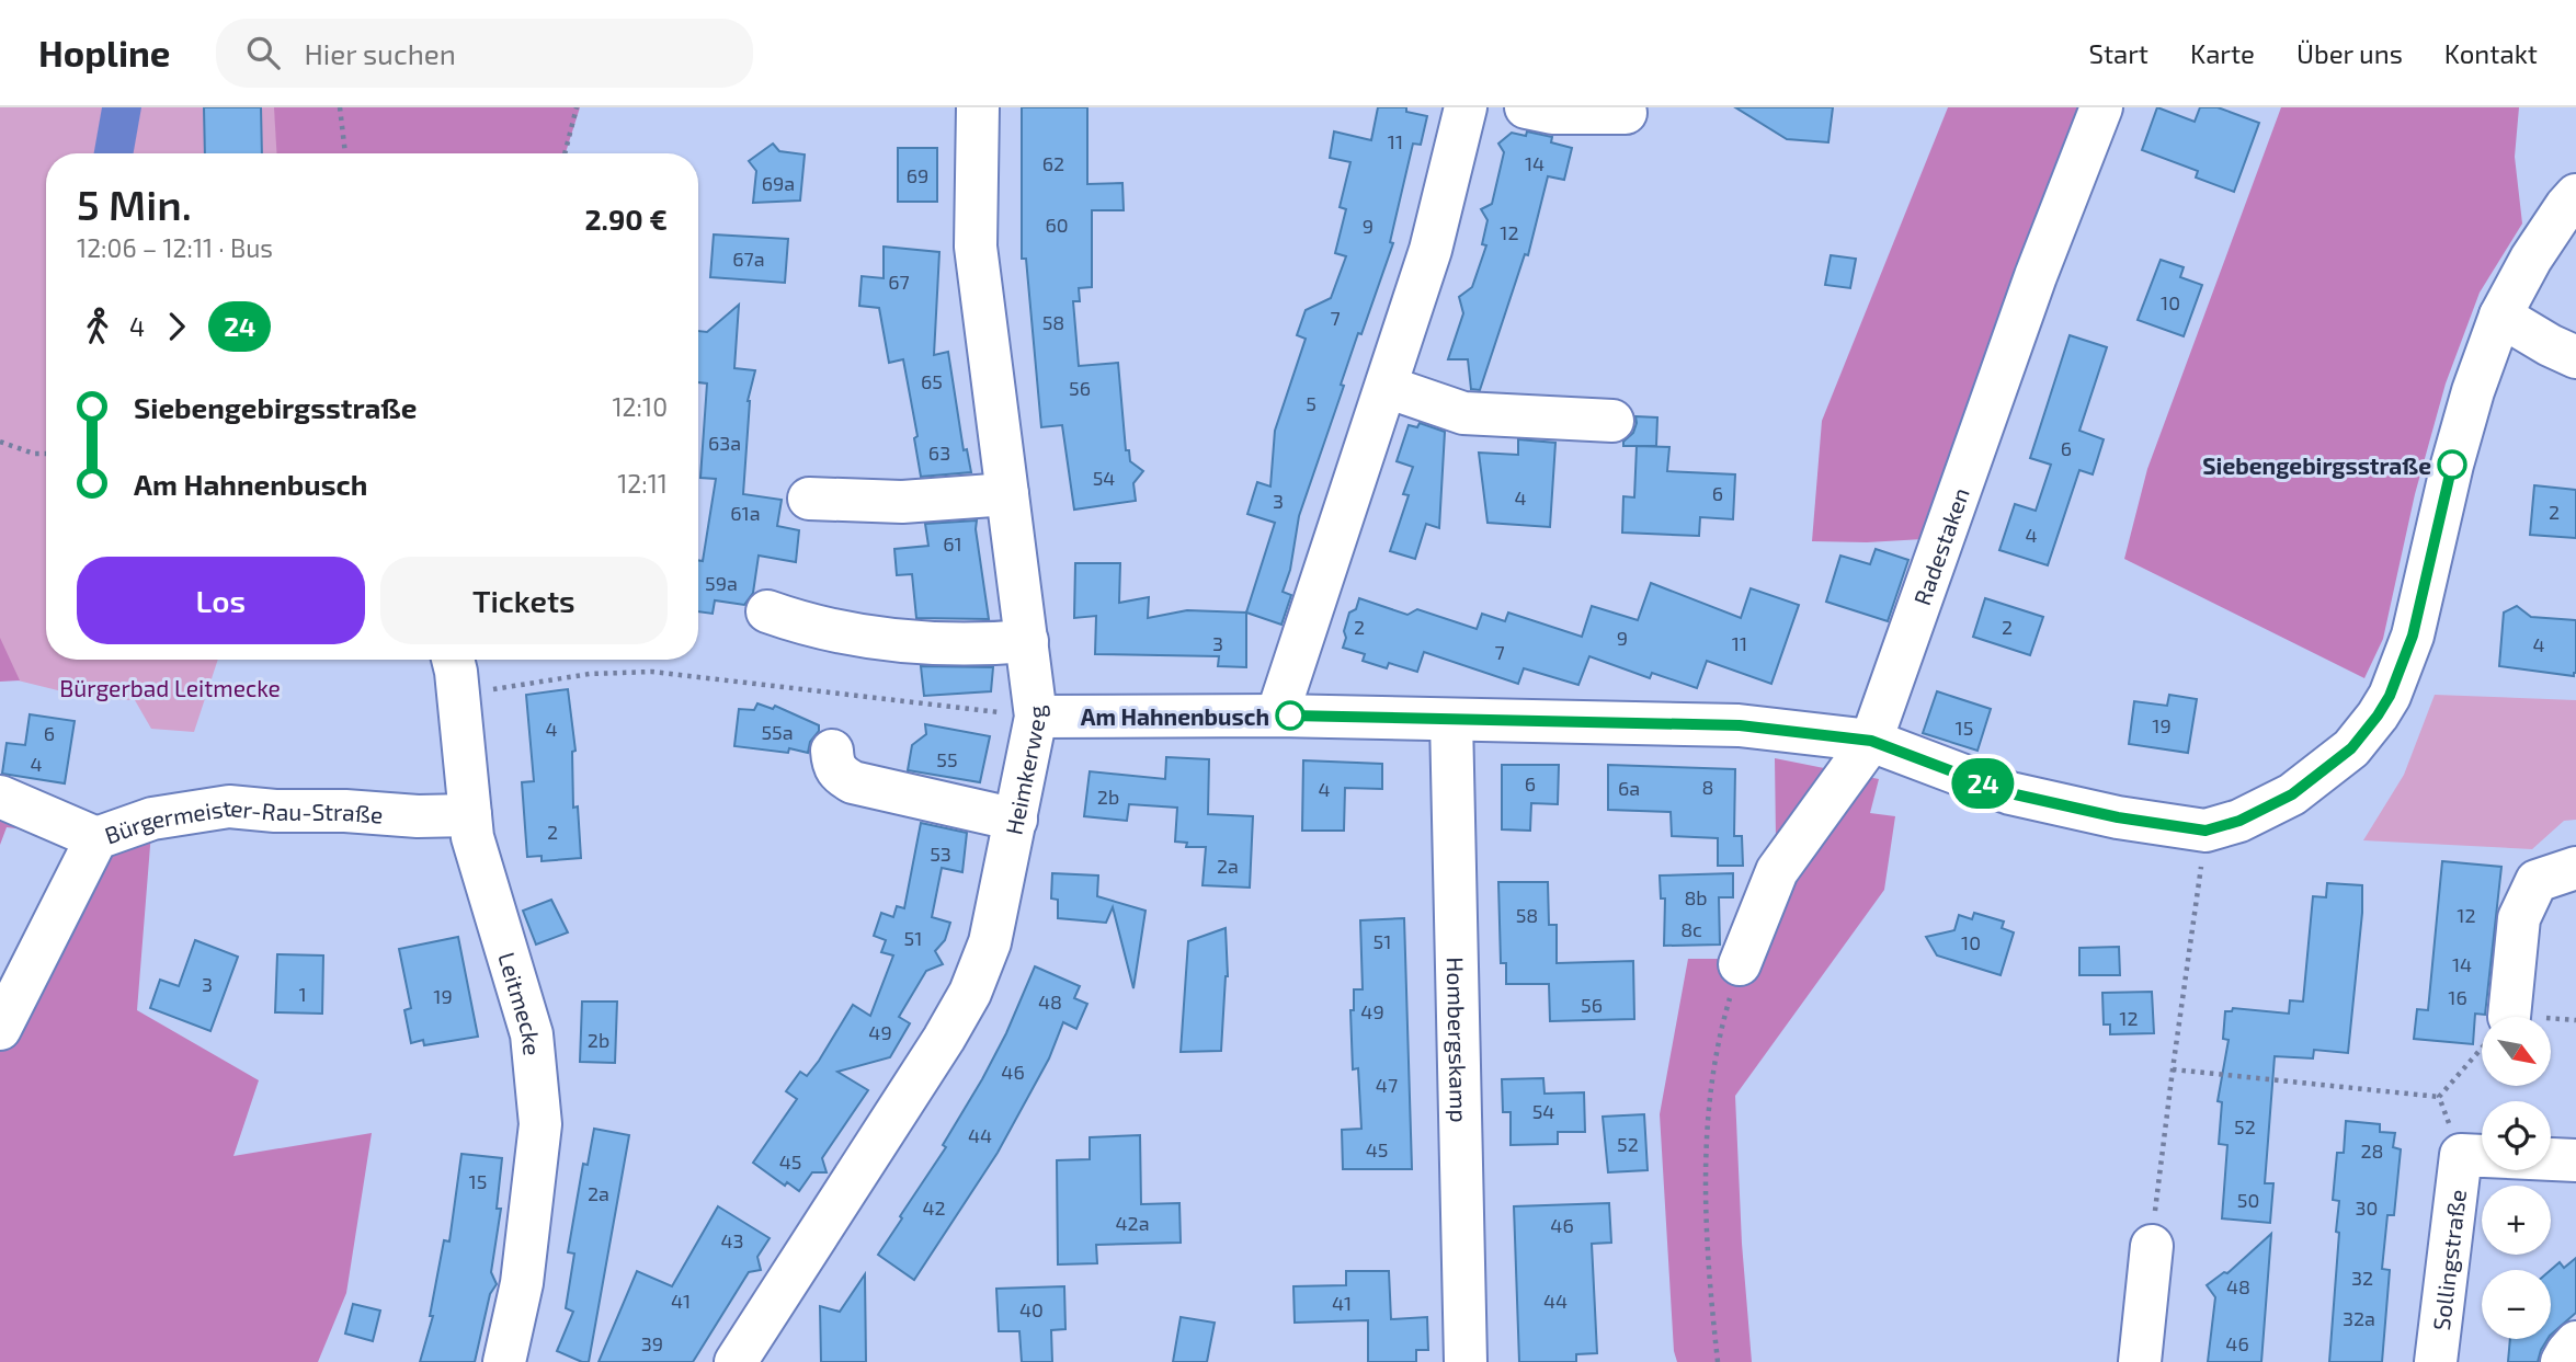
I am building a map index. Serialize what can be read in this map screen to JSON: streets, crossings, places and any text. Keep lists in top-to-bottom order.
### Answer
{
  "streets": {
    "street": [
      "Radestaken",
      "Heimkerweg",
      "Bürgermeister-Rau-Straße",
      "Leitmecke",
      "Hombergskamp",
      "Sollingstraße"
    ]
  },
  "crossings": [
    ["Bürgermeister-Rau-Straße", "Leitmecke"]
  ],
  "parks": ["Bürgerbad Leitmecke"],
  "places": ["Siebengebirgsstraße", "Am Hahnenbusch"],
  "lines": ["bus line 24"],
  "house_numbers": [
    "11",
    "62",
    "14",
    "69",
    "69a",
    "60",
    "9",
    "12",
    "67a",
    "67",
    "10",
    "7",
    "58",
    "65",
    "56",
    "5",
    "63a",
    "6",
    "63",
    "54",
    "6",
    "4",
    "3",
    "2",
    "61a",
    "4",
    "61",
    "59a",
    "2",
    "2",
    "9",
    "3",
    "11",
    "4",
    "7",
    "19",
    "15",
    "4",
    "55a",
    "6",
    "55",
    "4",
    "6",
    "8",
    "6a",
    "4",
    "2b",
    "2",
    "53",
    "2a",
    "8b",
    "58",
    "12",
    "8c",
    "51",
    "51",
    "10",
    "14",
    "3",
    "1",
    "19",
    "16",
    "48",
    "56",
    "49",
    "12",
    "49",
    "2b",
    "46",
    "47",
    "54",
    "52",
    "44",
    "52",
    "45",
    "28",
    "45",
    "15",
    "2a",
    "50",
    "42",
    "30",
    "42a",
    "46",
    "43",
    "32",
    "48",
    "41",
    "44",
    "41",
    "40",
    "32a",
    "39",
    "46"
  ],
  "north": "bottom right",
  "page": {
    "header": "Hopline",
    "search": "Hier suchen",
    "nav": [
      "Start",
      "Karte",
      "Über uns",
      "Kontakt"
    ],
    "on_map": "24",
    "heading": ["5 Min.", "12:06 – 12:11 · Bus", "2.90 €"],
    "legs": ["4", "24"],
    "list": [
      {
        "name": "Siebengebirgsstraße",
        "value": "12:10"
      },
      {
        "name": "Am Hahnenbusch",
        "value": "12:11"
      }
    ],
    "buttons": ["Los", "Tickets"],
    "map_buttons": ["+", "−"]
  }
}
